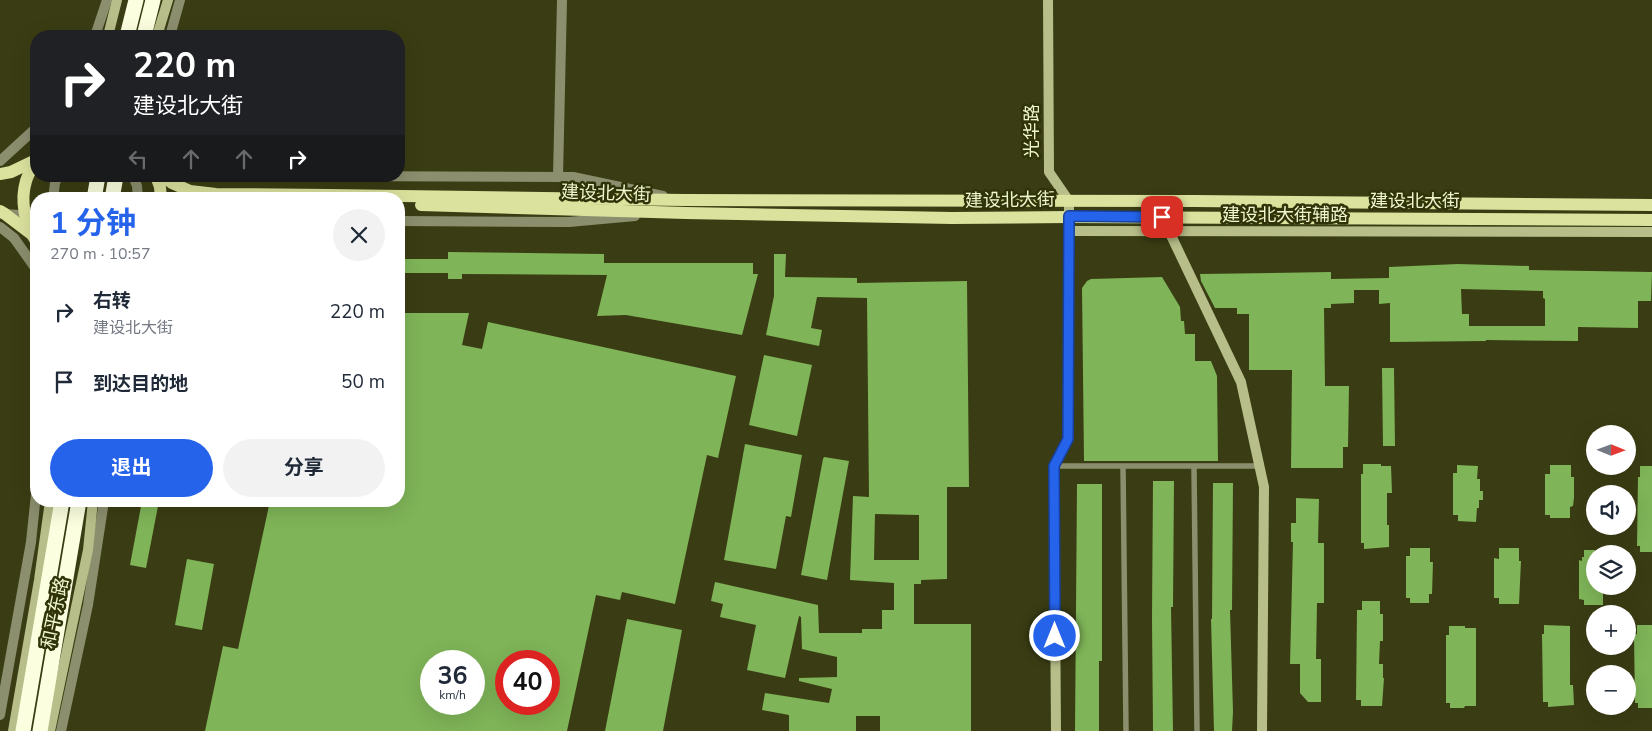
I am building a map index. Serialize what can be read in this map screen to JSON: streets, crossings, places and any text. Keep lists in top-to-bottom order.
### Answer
{
  "streets": {
    "highway": ["和平东路"],
    "main road": ["建设北大街"],
    "street": ["光华路", "建设北大街辅路"]
  },
  "north": "right",
  "page": {
    "turn": ["220 m", "建设北大街"],
    "heading": ["1 分钟", "270 m · 10:57"],
    "list": [
      {
        "name": "右转",
        "note": "建设北大街",
        "value": "220 m"
      },
      {
        "name": "到达目的地",
        "value": "50 m"
      }
    ],
    "map_buttons": ["+", "−"],
    "buttons": ["退出", "分享"],
    "speed": "36 km/h",
    "limit": "40"
  }
}
